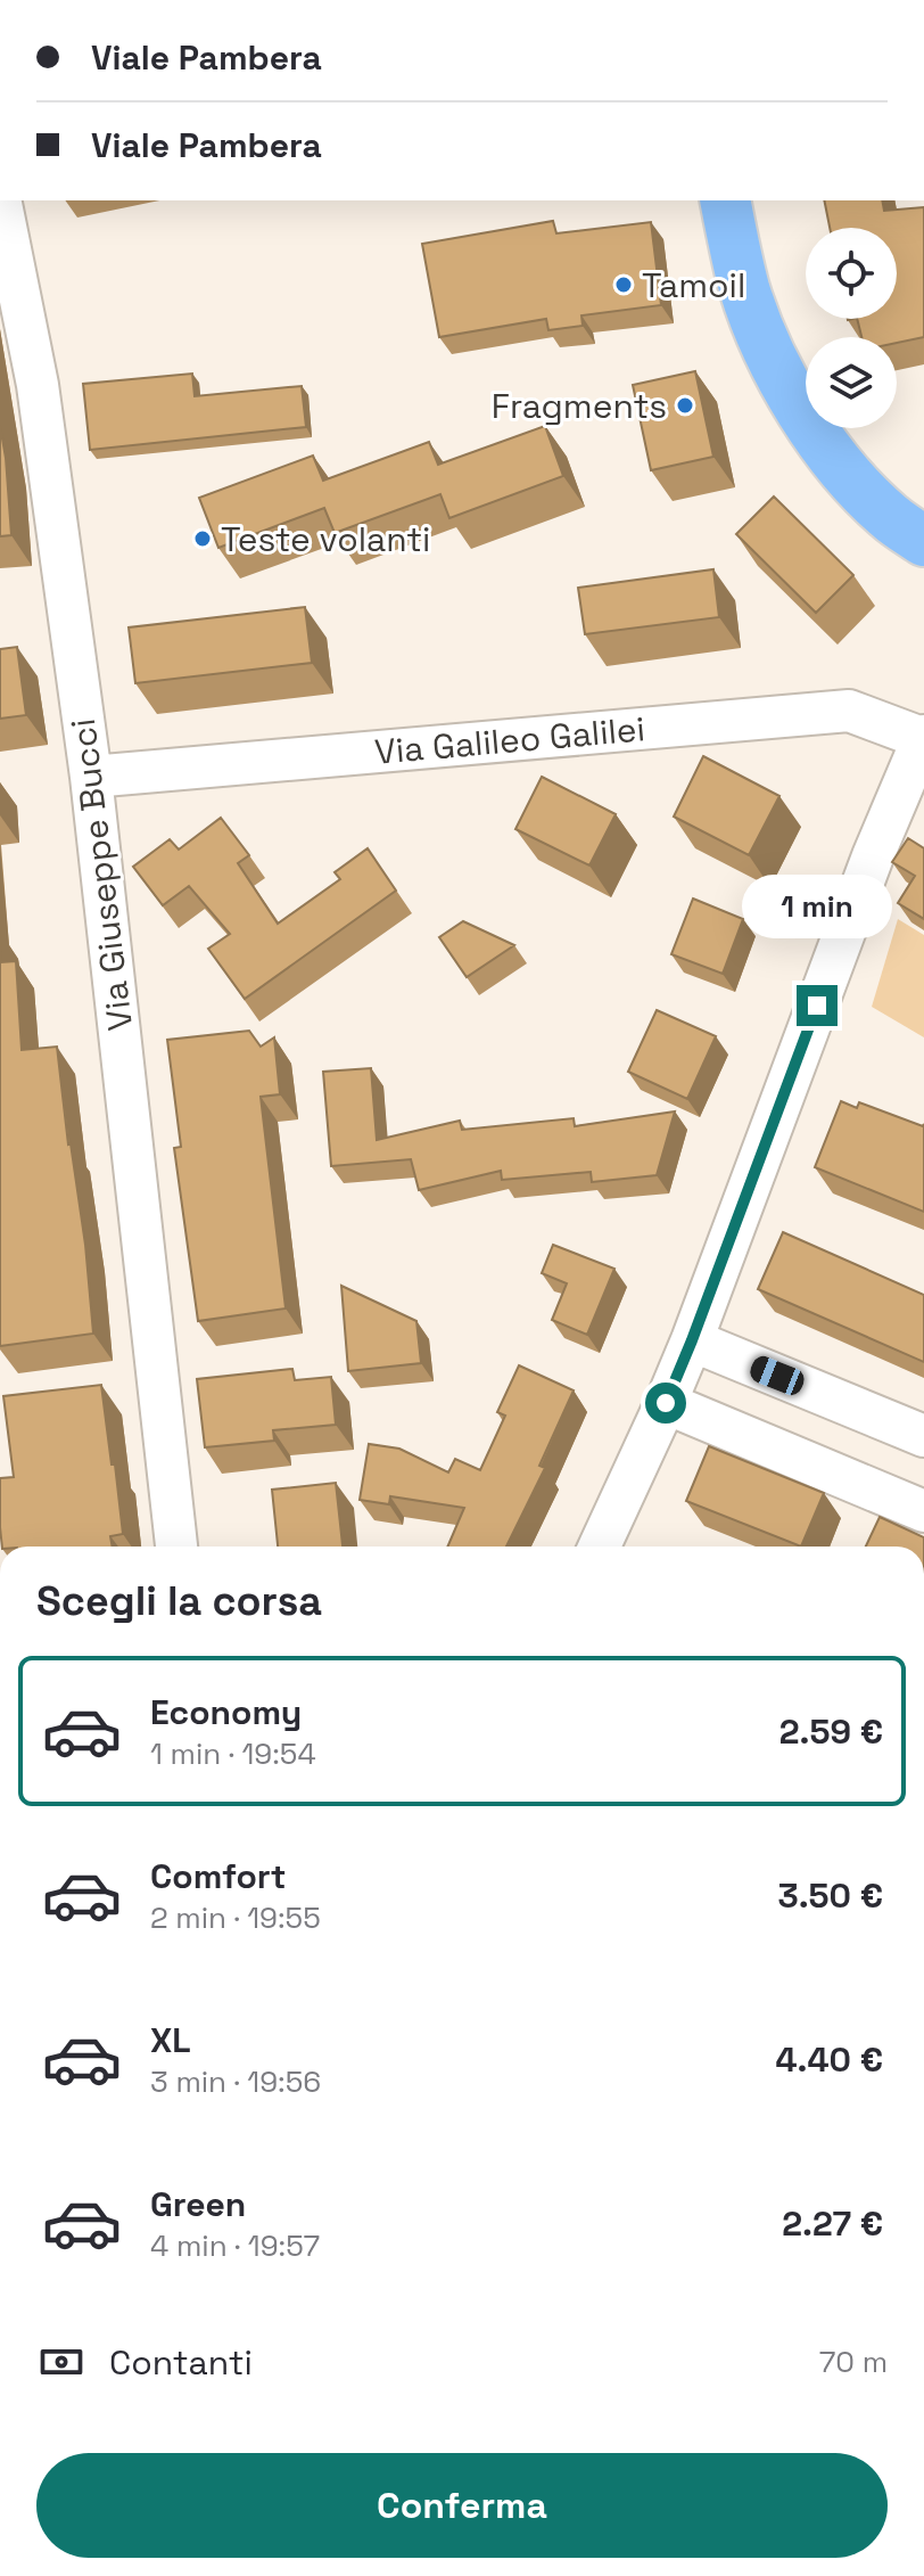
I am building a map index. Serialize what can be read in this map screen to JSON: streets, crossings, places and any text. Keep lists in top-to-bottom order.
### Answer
{
  "streets": {
    "street": ["Via Galileo Galilei", "Via Giuseppe Bucci"]
  },
  "crossings": [
    ["Via Galileo Galilei", "Via Giuseppe Bucci"]
  ],
  "places": ["Tamoil", "Fragments", "Teste volanti"],
  "page": {
    "banner": ["Viale Pambera", "Viale Pambera"],
    "bubble": "1 min",
    "heading": "Scegli la corsa",
    "list": [
      {
        "name": "Economy",
        "note": "1 min · 19:54",
        "value": "2.59 €"
      },
      {
        "name": "Comfort",
        "note": "2 min · 19:55",
        "value": "3.50 €"
      },
      {
        "name": "XL",
        "note": "3 min · 19:56",
        "value": "4.40 €"
      },
      {
        "name": "Green",
        "note": "4 min · 19:57",
        "value": "2.27 €"
      }
    ],
    "pay": ["Contanti", "70 m"],
    "buttons": "Conferma"
  }
}
